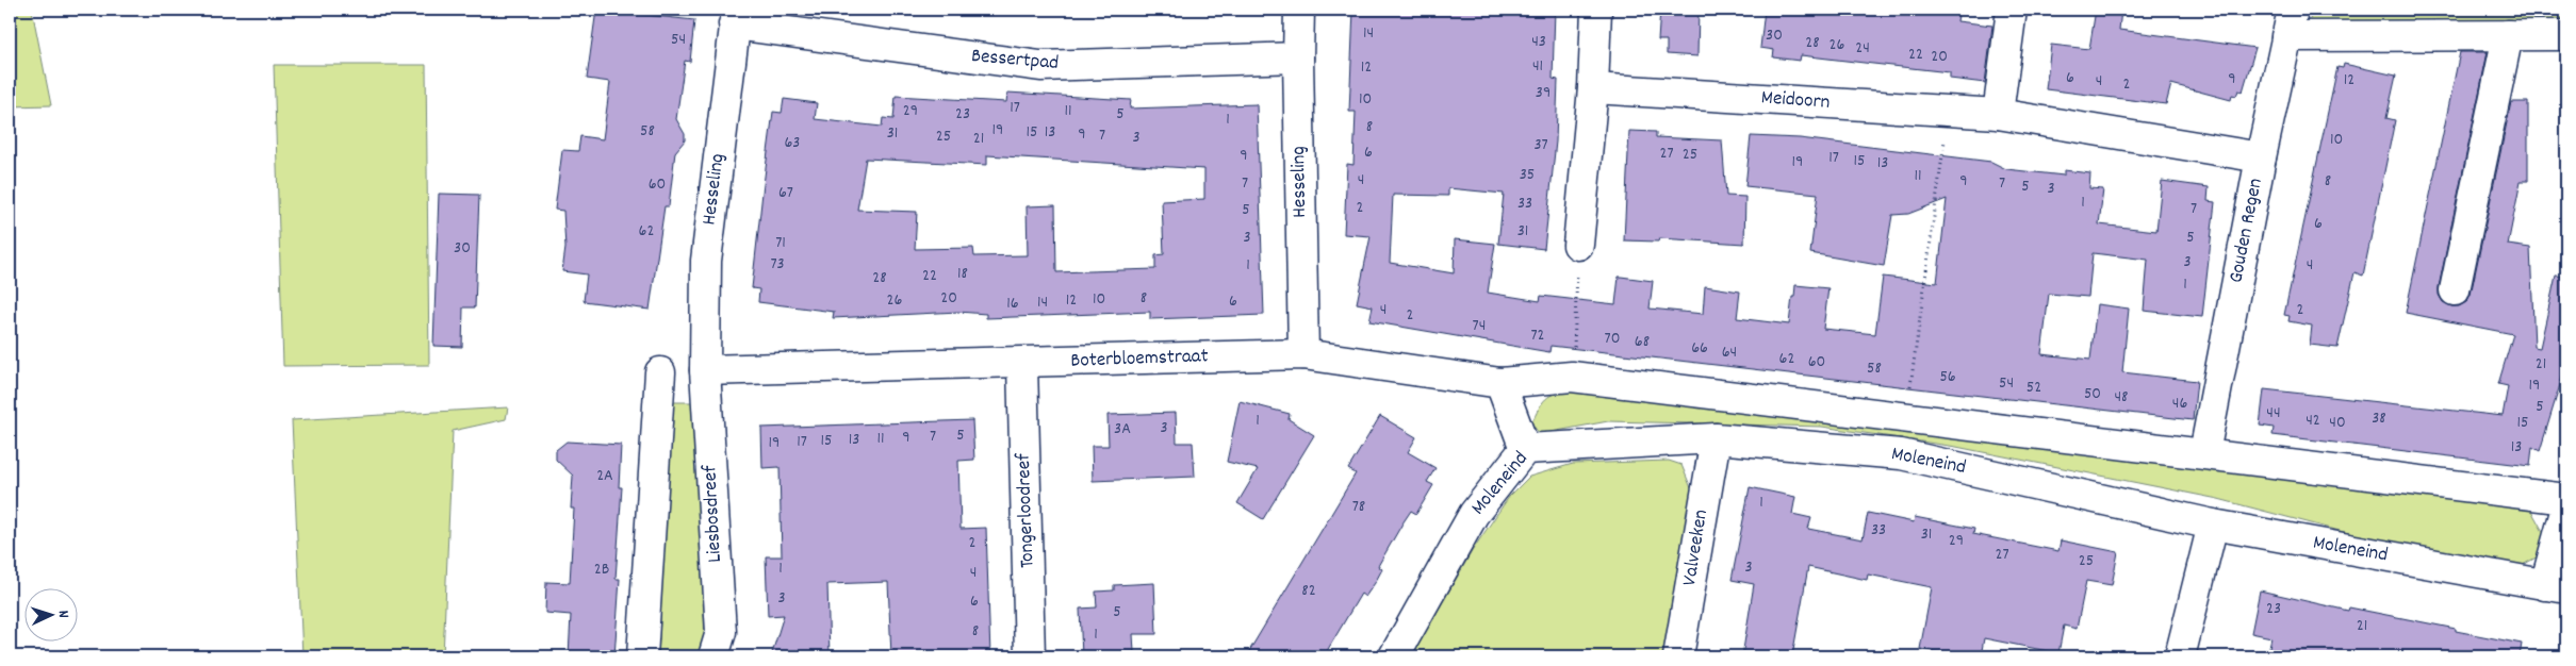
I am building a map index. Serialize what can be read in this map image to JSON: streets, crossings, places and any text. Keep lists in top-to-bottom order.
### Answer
{
  "streets": {
    "street": [
      "Bessertpad",
      "Meidoorn",
      "Hesseling",
      "Gouden Regen",
      "Boterbloemstraat",
      "Moleneind",
      "Tongerloodreef",
      "Liesbosdreef",
      "Valveeken"
    ]
  },
  "crossings": [
    ["Bessertpad", "Hesseling"],
    ["Meidoorn", "Gouden Regen"],
    ["Hesseling", "Boterbloemstraat"],
    ["Hesseling", "Liesbosdreef"],
    ["Gouden Regen", "Moleneind"],
    ["Boterbloemstraat", "Moleneind"],
    ["Boterbloemstraat", "Tongerloodreef"],
    ["Boterbloemstraat", "Liesbosdreef"],
    ["Moleneind", "Valveeken"]
  ],
  "house_numbers": [
    "14",
    "30",
    "54",
    "43",
    "28",
    "26",
    "24",
    "22",
    "20",
    "41",
    "12",
    "6",
    "9",
    "12",
    "4",
    "2",
    "39",
    "10",
    "17",
    "29",
    "11",
    "23",
    "5",
    "1",
    "8",
    "19",
    "58",
    "15",
    "13",
    "31",
    "9",
    "7",
    "25",
    "3",
    "21",
    "10",
    "63",
    "37",
    "6",
    "27",
    "25",
    "9",
    "17",
    "15",
    "19",
    "13",
    "35",
    "11",
    "4",
    "9",
    "8",
    "7",
    "7",
    "60",
    "5",
    "3",
    "67",
    "1",
    "33",
    "2",
    "7",
    "5",
    "6",
    "62",
    "31",
    "3",
    "5",
    "71",
    "30",
    "3",
    "73",
    "1",
    "4",
    "18",
    "22",
    "28",
    "1",
    "20",
    "8",
    "10",
    "26",
    "12",
    "6",
    "14",
    "16",
    "4",
    "2",
    "2",
    "74",
    "72",
    "70",
    "68",
    "66",
    "64",
    "62",
    "60",
    "21",
    "58",
    "56",
    "54",
    "19",
    "52",
    "50",
    "48",
    "46",
    "5",
    "44",
    "38",
    "1",
    "42",
    "40",
    "15",
    "3",
    "3A",
    "5",
    "7",
    "9",
    "11",
    "13",
    "15",
    "17",
    "19",
    "13",
    "2A",
    "1",
    "78",
    "33",
    "31",
    "29",
    "2",
    "27",
    "25",
    "3",
    "1",
    "2B",
    "4",
    "82",
    "3",
    "6",
    "23",
    "5",
    "21",
    "8",
    "1"
  ],
  "north": "right"
}
